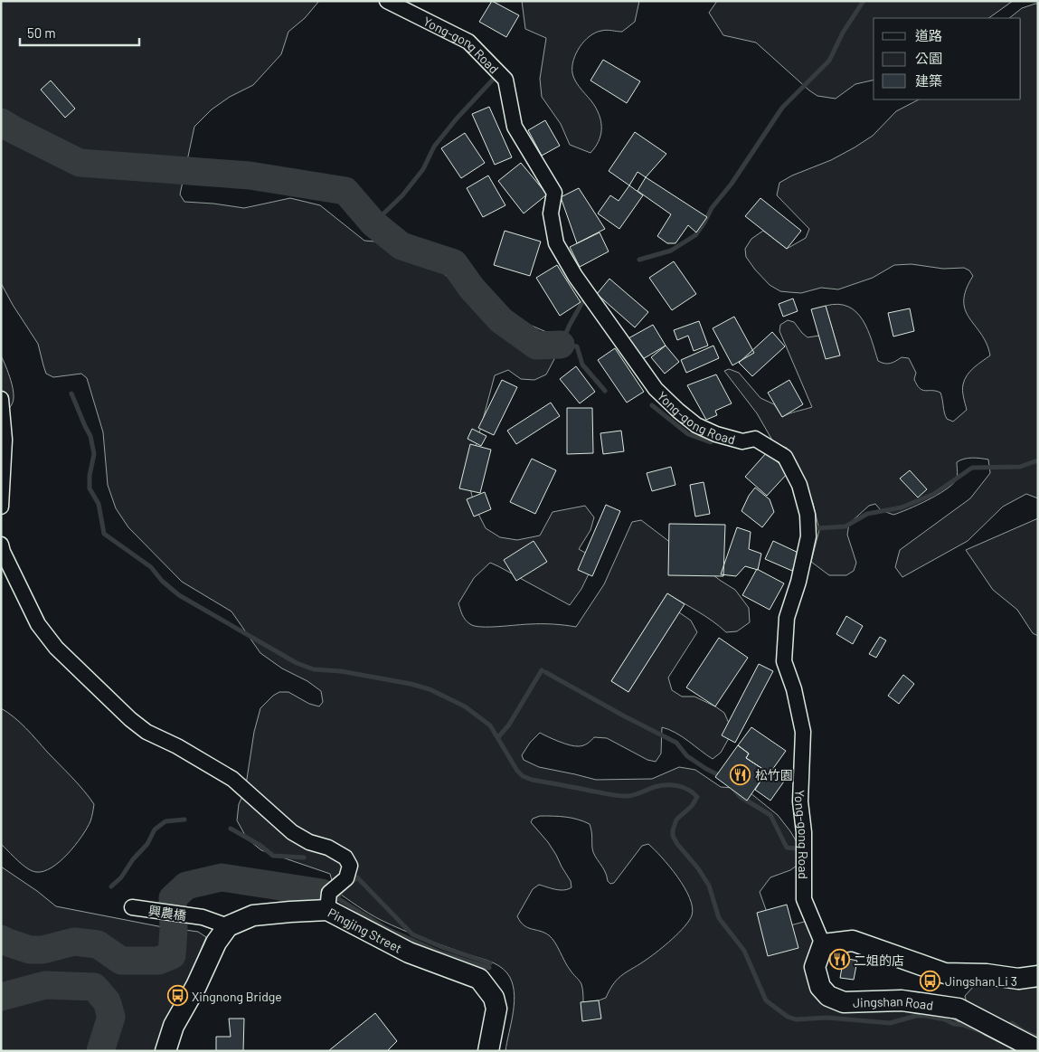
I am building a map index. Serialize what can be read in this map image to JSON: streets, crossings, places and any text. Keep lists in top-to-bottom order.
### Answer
{
  "streets": {
    "street": [
      "Yong-gong Road",
      "興農橋",
      "Pingjing Street",
      "Jingshan Road"
    ]
  },
  "crossings": [
    ["Yong-gong Road", "Jingshan Road"],
    ["興農橋", "Pingjing Street"]
  ],
  "places": {
    "restaurant": ["松竹園", "二姐的店"],
    "bus stop": ["Jingshan Li 3", "Xingnong Bridge"]
  },
  "legend": ["道路", "公園", "建築"],
  "scale_bar": "50 m"
}
